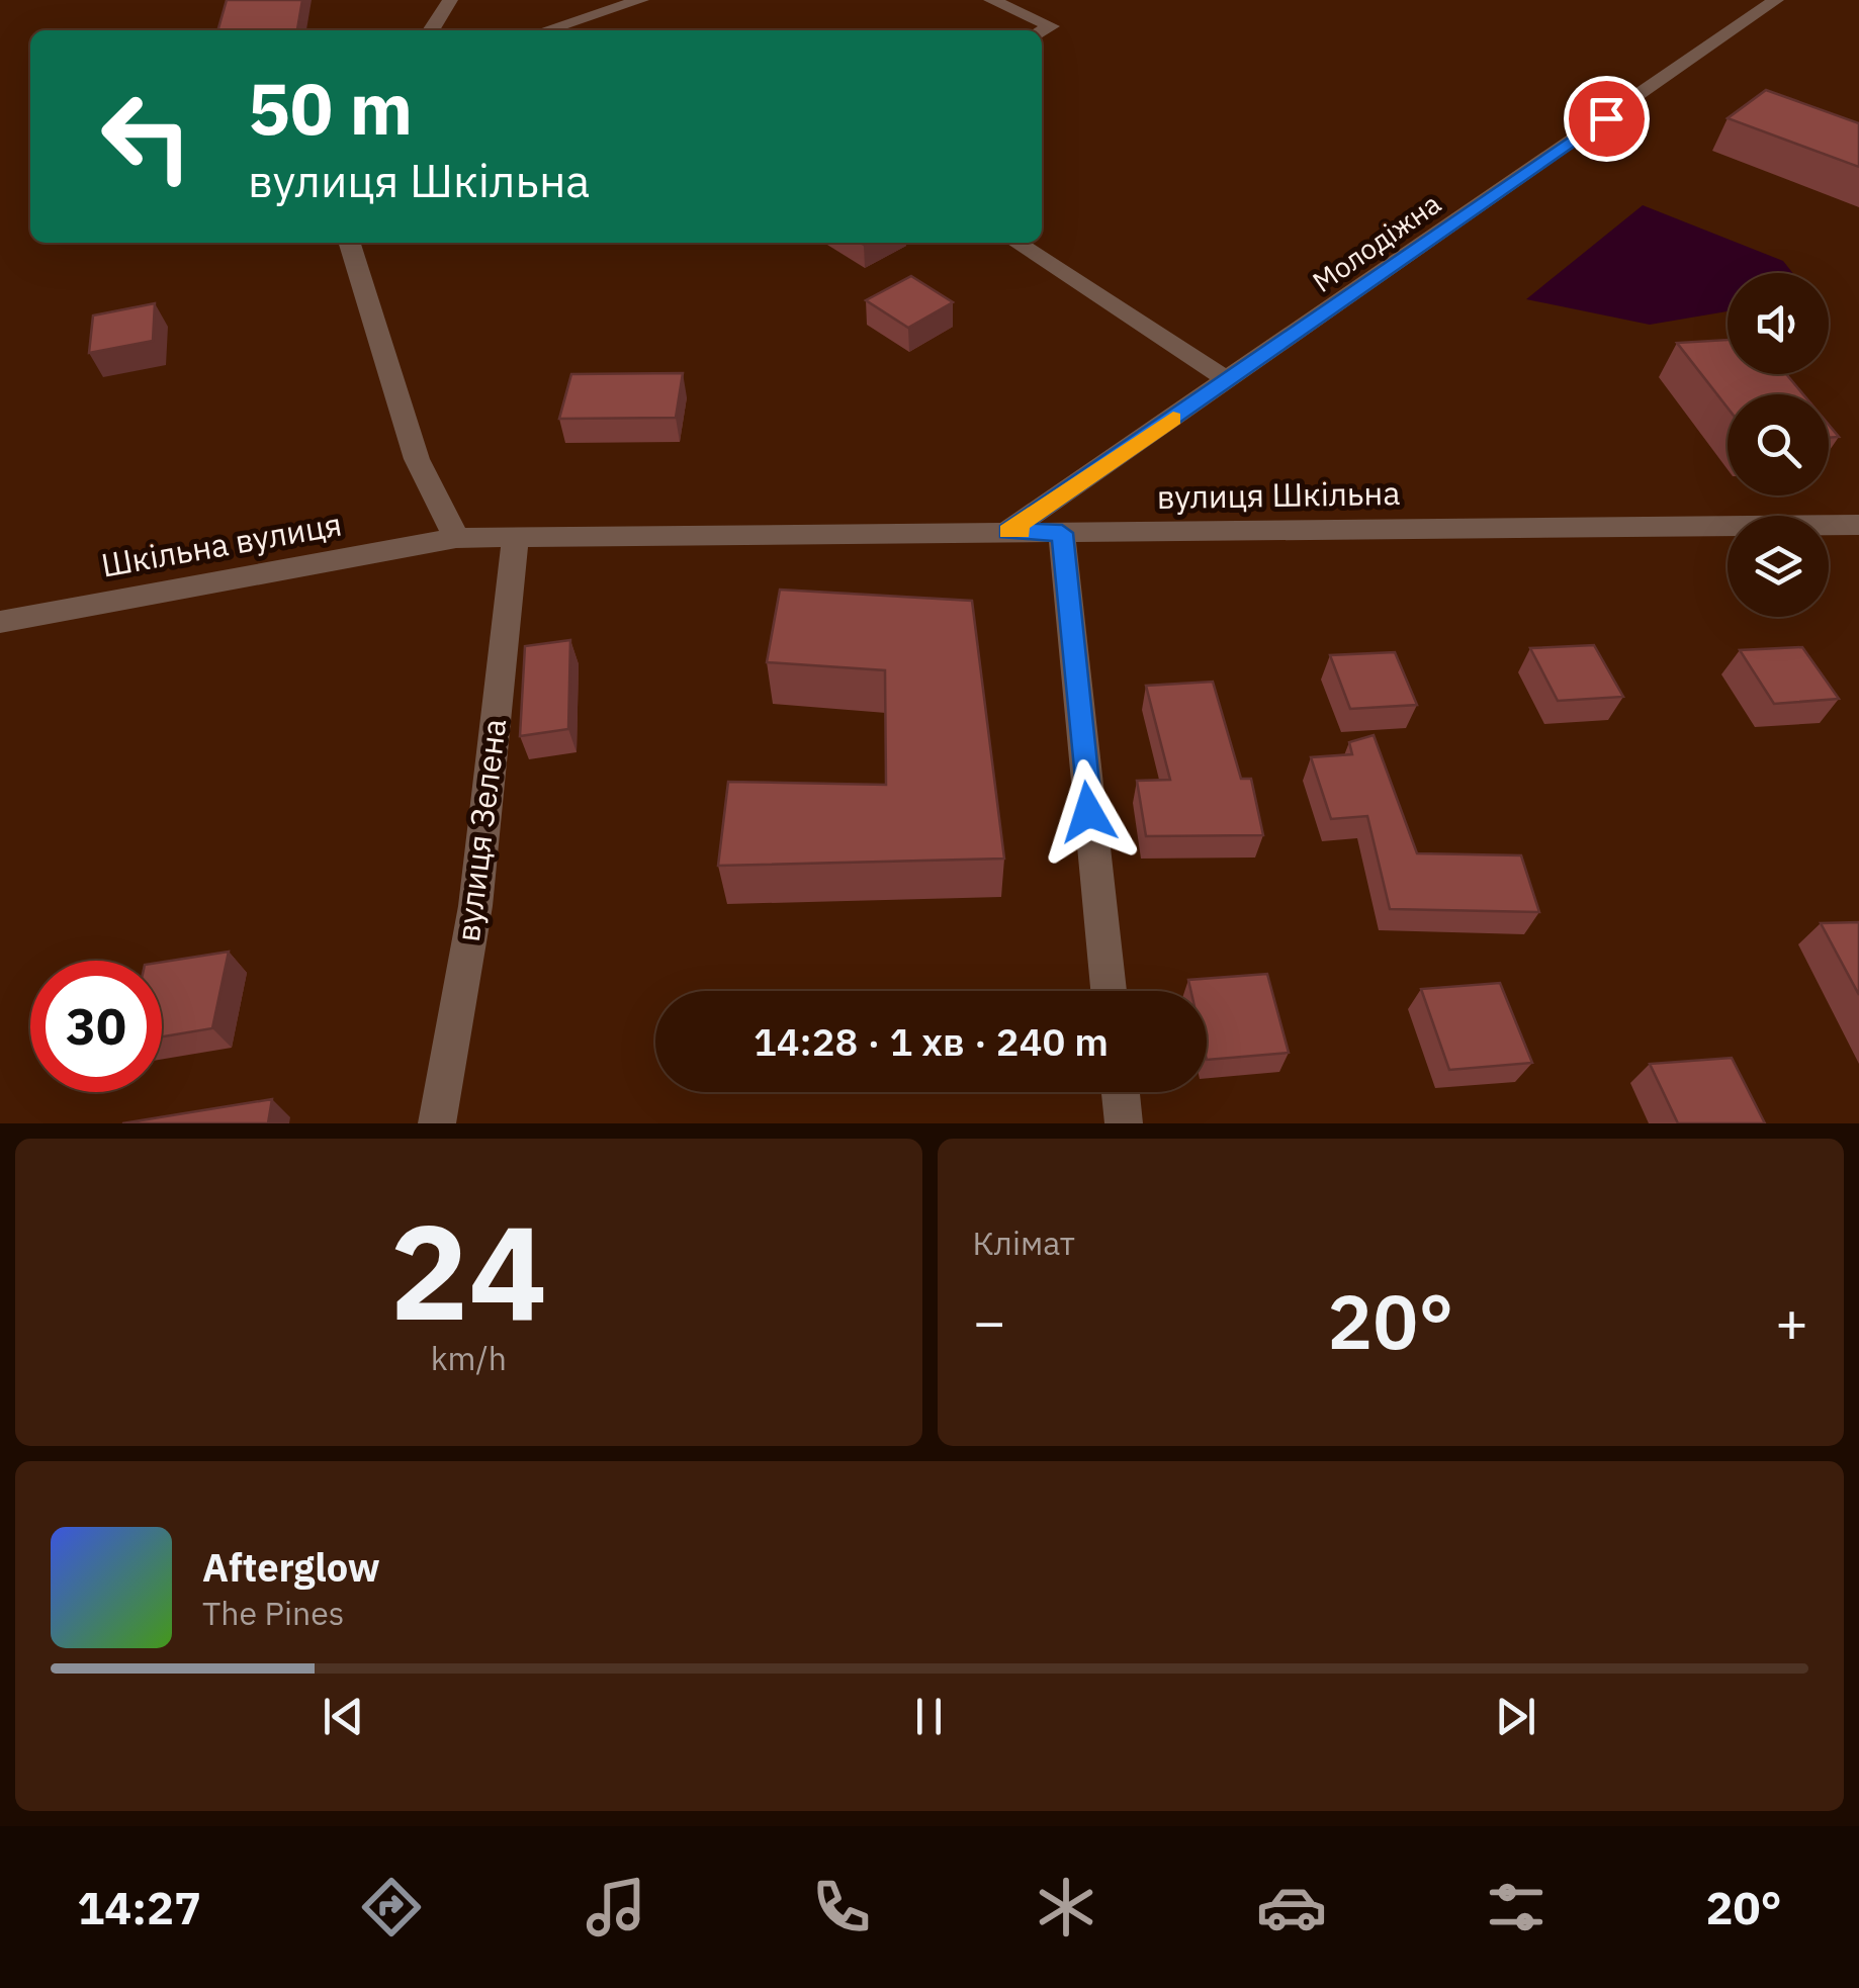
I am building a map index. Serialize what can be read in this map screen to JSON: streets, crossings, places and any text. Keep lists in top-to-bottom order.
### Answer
{
  "streets": {
    "street": [
      "Молодіжна",
      "вулиця Шкільна",
      "Шкільна вулиця",
      "вулиця Зелена"
    ]
  },
  "crossings": [
    ["Молодіжна", "вулиця Шкільна"],
    ["вулиця Шкільна", "Шкільна вулиця"],
    ["вулиця Шкільна", "вулиця Зелена"]
  ],
  "page": {
    "turn": ["50 m", "вулиця Шкільна"],
    "limit": "30",
    "trip": "14:28 · 1 хв · 240 m",
    "tile": [
      ["24", "km/h"],
      "Клімат"
    ],
    "heat": ["−", "20°", "+"],
    "song": ["Afterglow", "The Pines"],
    "tabs": ["14:27", "20°"]
  }
}
